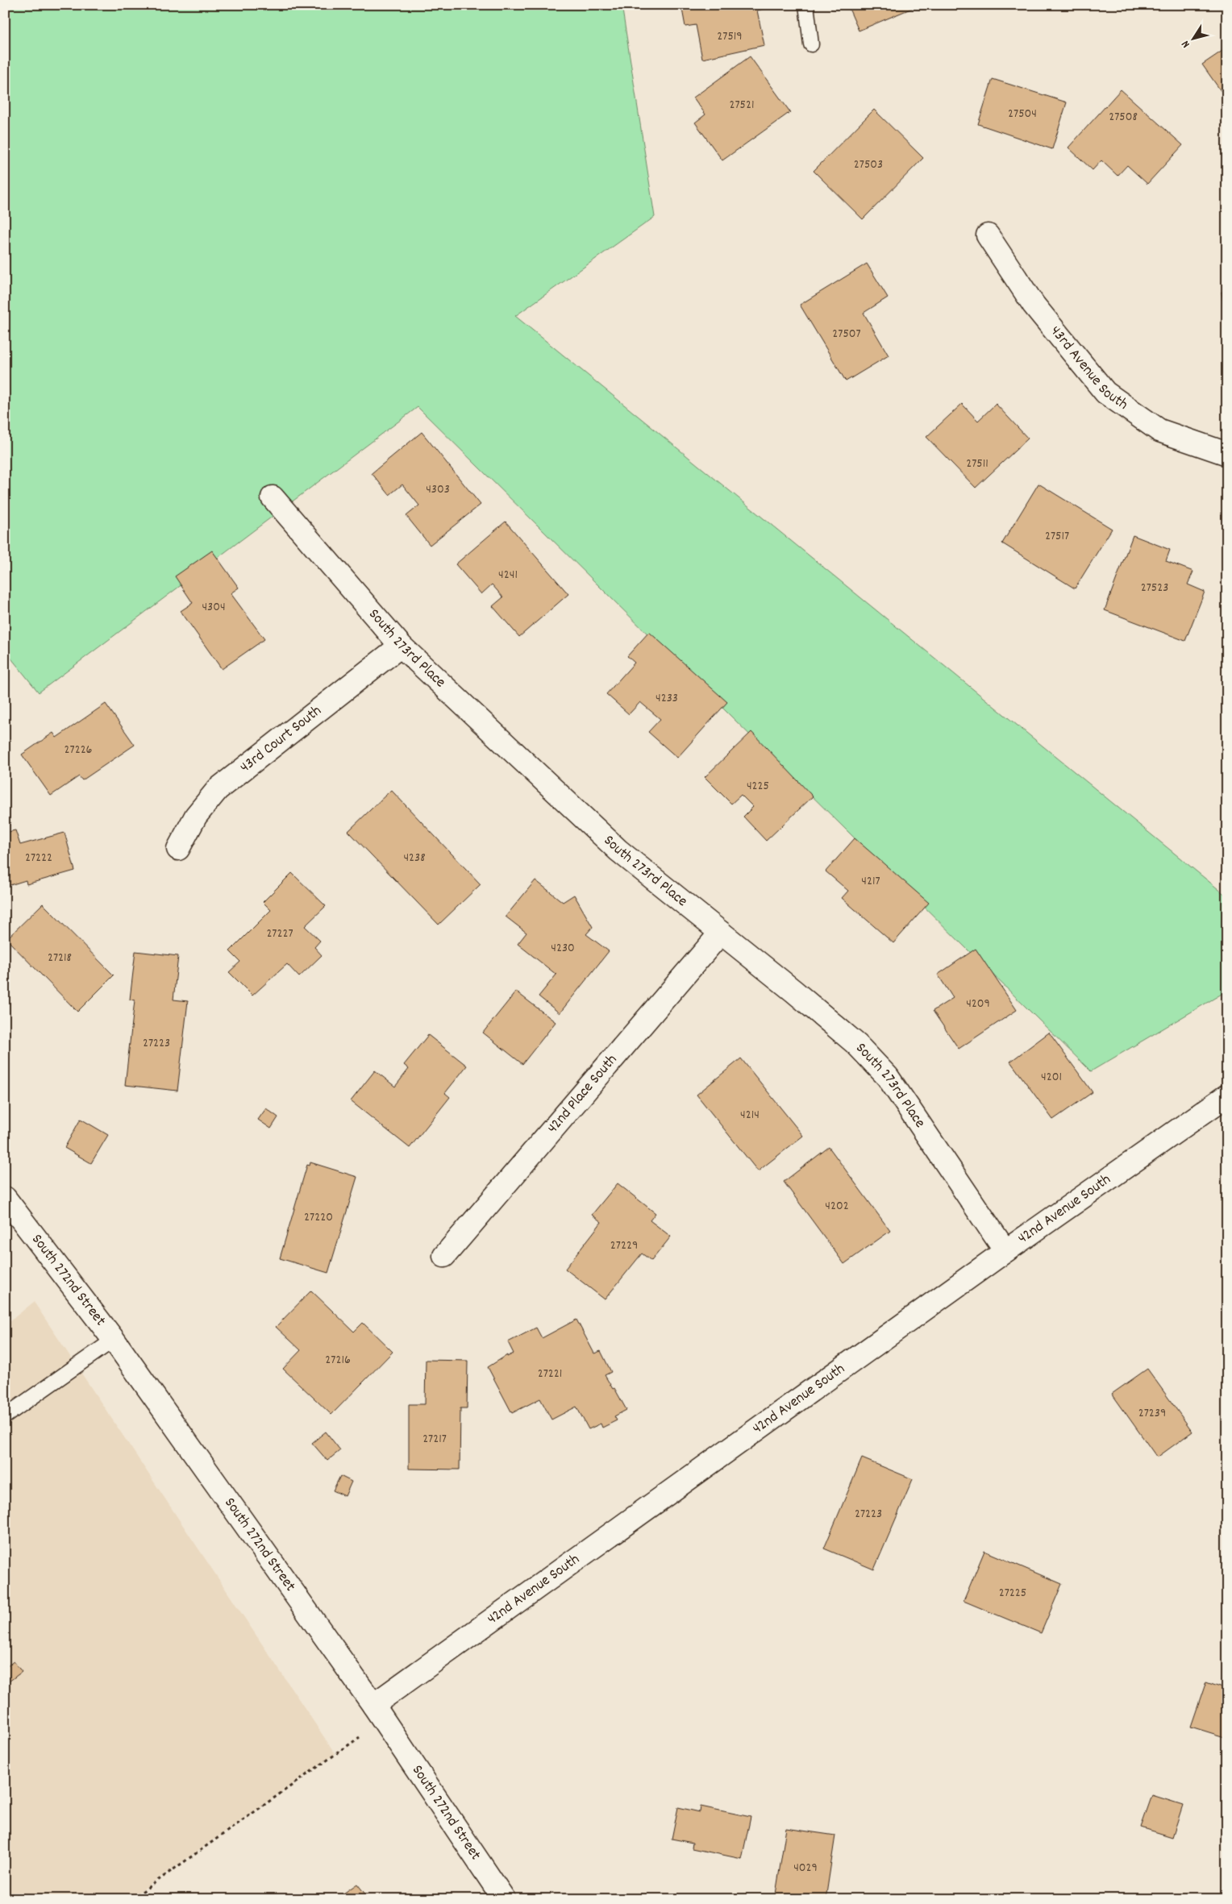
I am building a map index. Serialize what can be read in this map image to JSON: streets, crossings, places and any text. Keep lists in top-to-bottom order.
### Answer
{
  "streets": {
    "street": [
      "43rd Avenue South",
      "South 273rd Place",
      "43rd Court South",
      "42nd Place South",
      "42nd Avenue South",
      "South 272nd Street"
    ]
  },
  "crossings": [
    ["South 273rd Place", "43rd Court South"],
    ["South 273rd Place", "42nd Place South"],
    ["South 273rd Place", "42nd Avenue South"],
    ["42nd Avenue South", "South 272nd Street"]
  ],
  "house_numbers": [
    "27519",
    "27521",
    "27504",
    "27508",
    "27503",
    "27507",
    "27511",
    "4303",
    "27517",
    "4241",
    "27523",
    "4304",
    "4233",
    "27226",
    "4225",
    "27222",
    "4238",
    "4217",
    "27227",
    "4230",
    "27218",
    "4209",
    "27223",
    "4201",
    "4214",
    "4202",
    "27220",
    "27229",
    "27216",
    "27221",
    "27239",
    "27217",
    "27223",
    "27225",
    "4029"
  ],
  "north": "bottom left"
}
